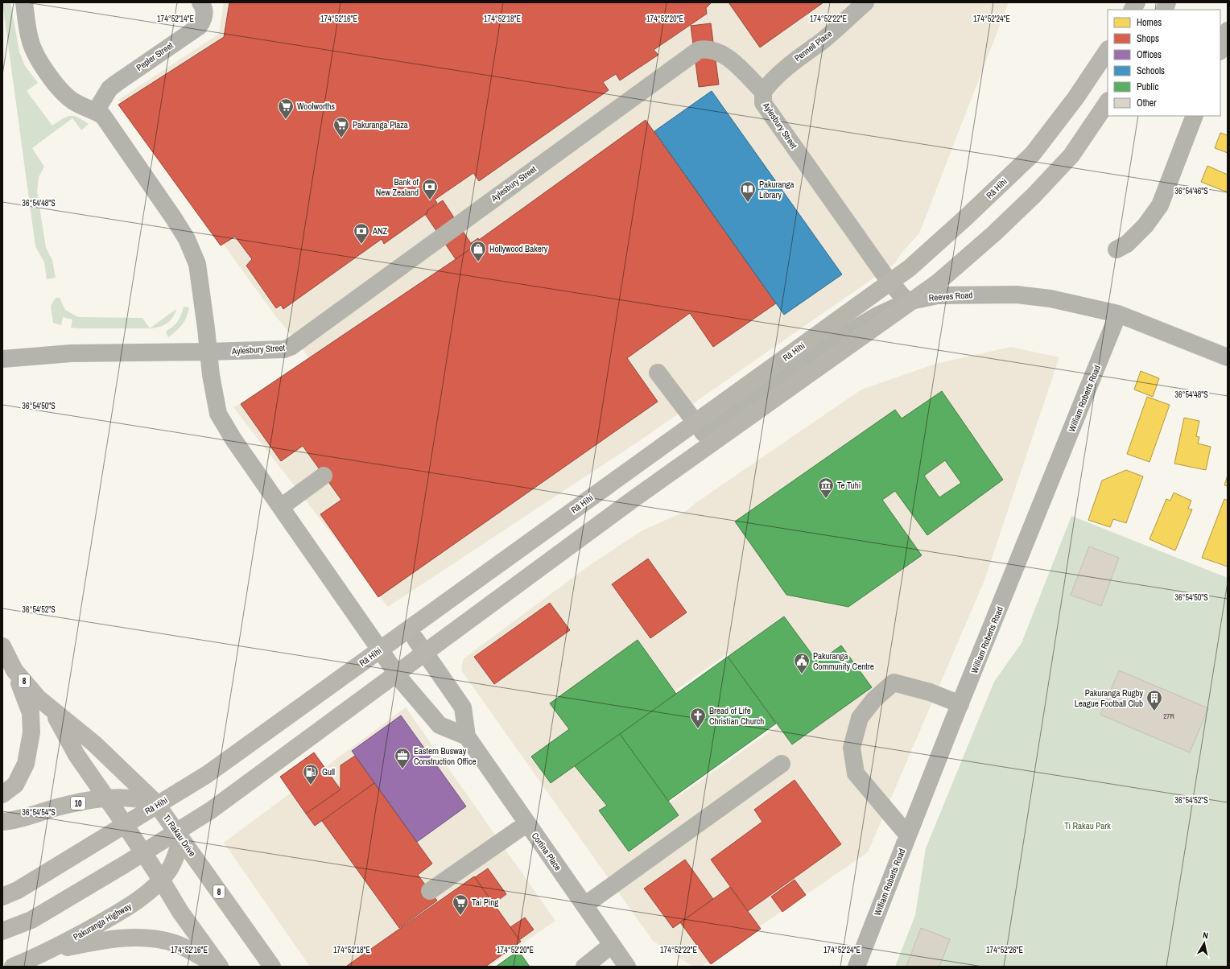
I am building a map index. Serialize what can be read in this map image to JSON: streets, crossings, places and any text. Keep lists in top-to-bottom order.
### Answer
{
  "streets": {
    "main road": [
      "Rā Hihi",
      "8",
      "10",
      "Ti Rakau Drive",
      "Pakuranga Highway"
    ],
    "street": [
      "Pennell Place",
      "Pepler Street",
      "Aylesbury Street",
      "Reeves Road",
      "William Roberts Road",
      "Cortina Place"
    ]
  },
  "crossings": [
    ["Pennell Place", "Aylesbury Street"],
    ["Aylesbury Street", "Reeves Road"],
    ["Reeves Road", "William Roberts Road"],
    ["10", "Ti Rakau Drive"],
    ["Ti Rakau Drive", "Pakuranga Highway"]
  ],
  "parks": ["Ti Rakau Park"],
  "places": {
    "supermarket": ["Woolworths", "Pakuranga Plaza", "Tai Ping"],
    "bank": ["Bank of New Zealand", "ANZ"],
    "library": ["Pakuranga Library"],
    "shop": ["Hollywood Bakery"],
    "museum": ["Te Tuhi"],
    "public building": ["Pakuranga Community Centre"],
    "building": ["Pakuranga Rugby League Football Club"],
    "church": ["Bread of Life Christian Church"],
    "office": ["Eastern Busway Construction Office"],
    "fuel station": ["Gull"]
  },
  "house_numbers": ["27R"],
  "legend": [
    "Homes",
    "Shops",
    "Offices",
    "Schools",
    "Public",
    "Other"
  ],
  "north": "top",
  "coordinates": [
    "174°52'14\"E",
    "174°52'16\"E",
    "174°52'18\"E",
    "174°52'20\"E",
    "174°52'22\"E",
    "174°52'24\"E",
    "36°54'46\"S",
    "36°54'48\"S",
    "36°54'50\"S",
    "36°54'52\"S",
    "36°54'54\"S",
    "174°52'26\"E"
  ]
}
